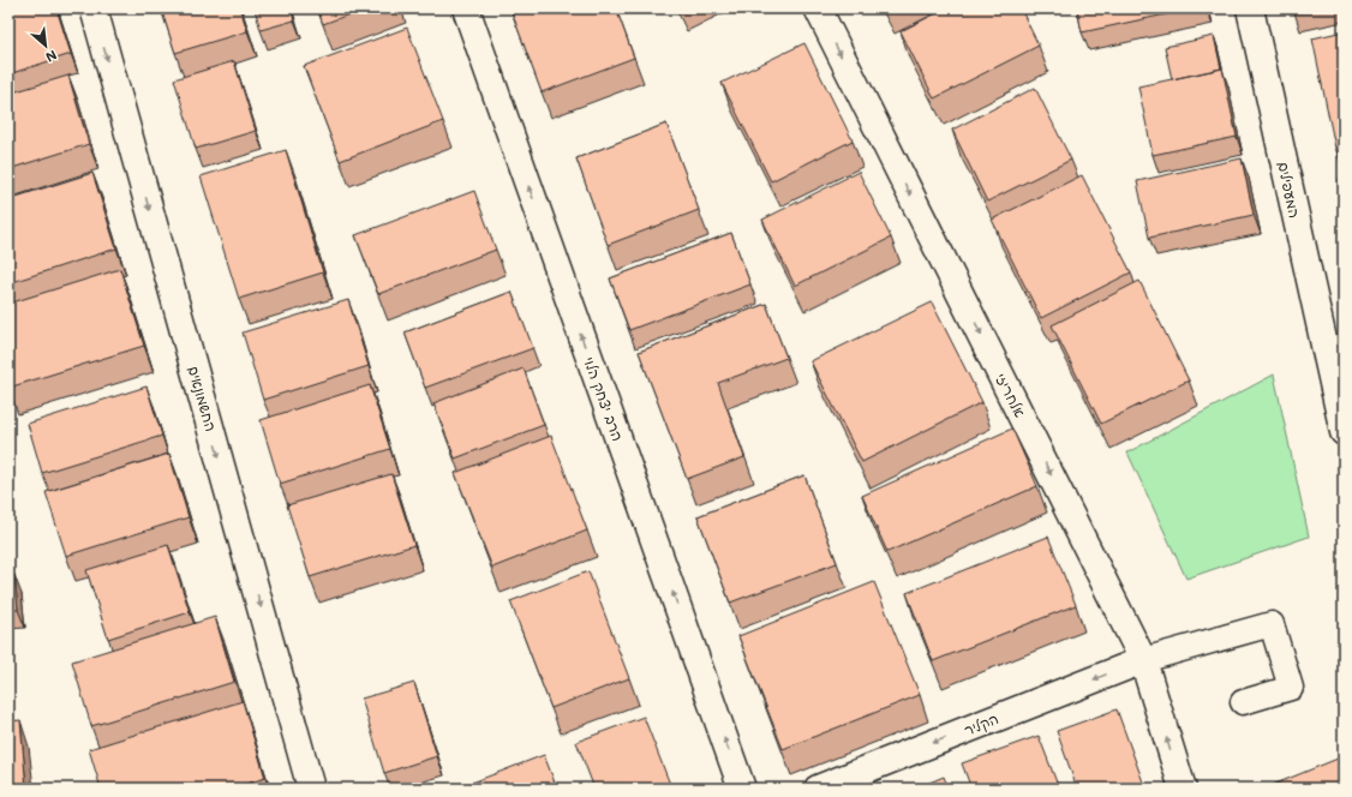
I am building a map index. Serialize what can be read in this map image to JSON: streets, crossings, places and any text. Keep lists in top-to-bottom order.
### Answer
{
  "streets": {
    "street": [
      "המעפילים",
      "אלחריזי",
      "החשמונאים",
      "הרב יצחק הלוי",
      "הקליר"
    ]
  },
  "crossings": [
    ["אלחריזי", "הקליר"]
  ],
  "one_way": ["החשמונאים", "הרב יצחק הלוי", "הקליר"],
  "north": "bottom right"
}
